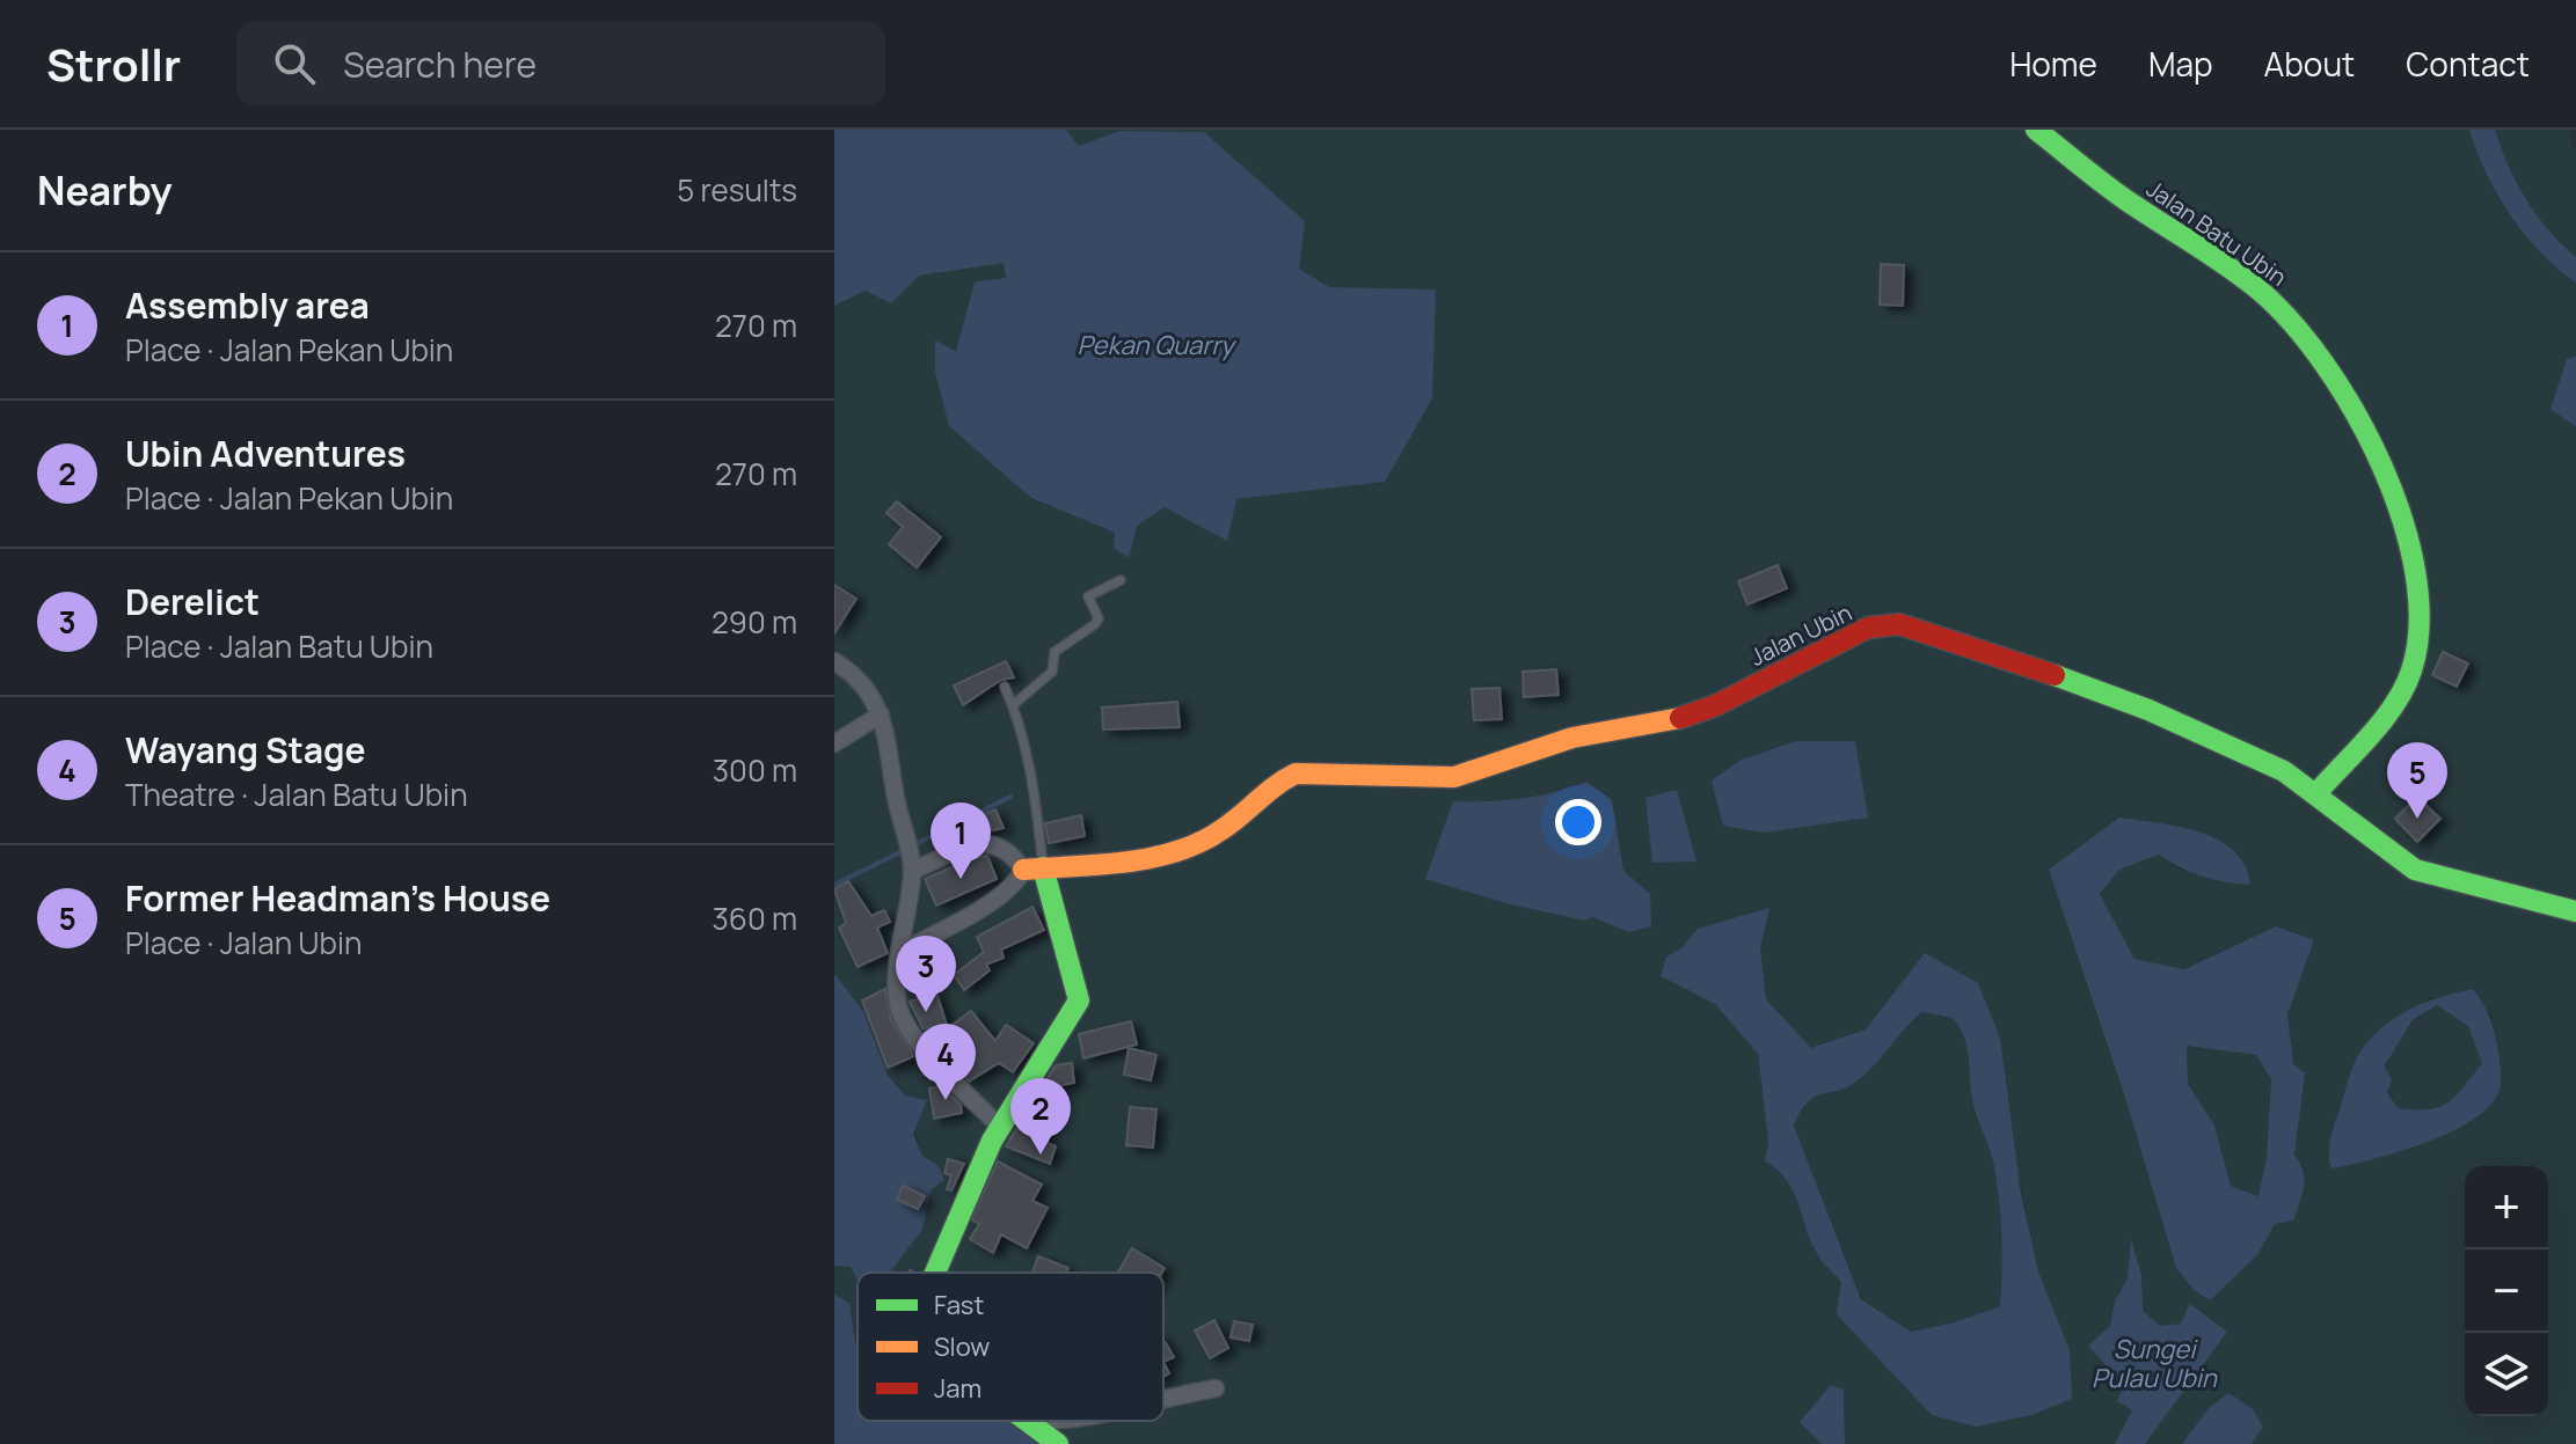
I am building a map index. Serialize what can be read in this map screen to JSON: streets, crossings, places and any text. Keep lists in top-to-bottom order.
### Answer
{
  "streets": {
    "street": ["Jalan Batu Ubin", "Jalan Ubin"]
  },
  "crossings": [
    ["Jalan Batu Ubin", "Jalan Ubin"]
  ],
  "water": ["Pekan Quarry", "Sungei Pulau Ubin"],
  "legend": ["Fast", "Slow", "Jam"],
  "page": {
    "header": "Strollr",
    "search": "Search here",
    "nav": [
      "Home",
      "Map",
      "About",
      "Contact"
    ],
    "heading": ["Nearby", "5 results"],
    "list": [
      {
        "mark": "1",
        "name": "Assembly area",
        "note": "Place · Jalan Pekan Ubin",
        "value": "270 m"
      },
      {
        "mark": "2",
        "name": "Ubin Adventures",
        "note": "Place · Jalan Pekan Ubin",
        "value": "270 m"
      },
      {
        "mark": "3",
        "name": "Derelict",
        "note": "Place · Jalan Batu Ubin",
        "value": "290 m"
      },
      {
        "mark": "4",
        "name": "Wayang Stage",
        "note": "Theatre · Jalan Batu Ubin",
        "value": "300 m"
      },
      {
        "mark": "5",
        "name": "Former Headman's House",
        "note": "Place · Jalan Ubin",
        "value": "360 m"
      }
    ],
    "pins": [
      "5",
      "1",
      "3",
      "4",
      "2"
    ],
    "map_buttons": ["+", "−"]
  }
}
